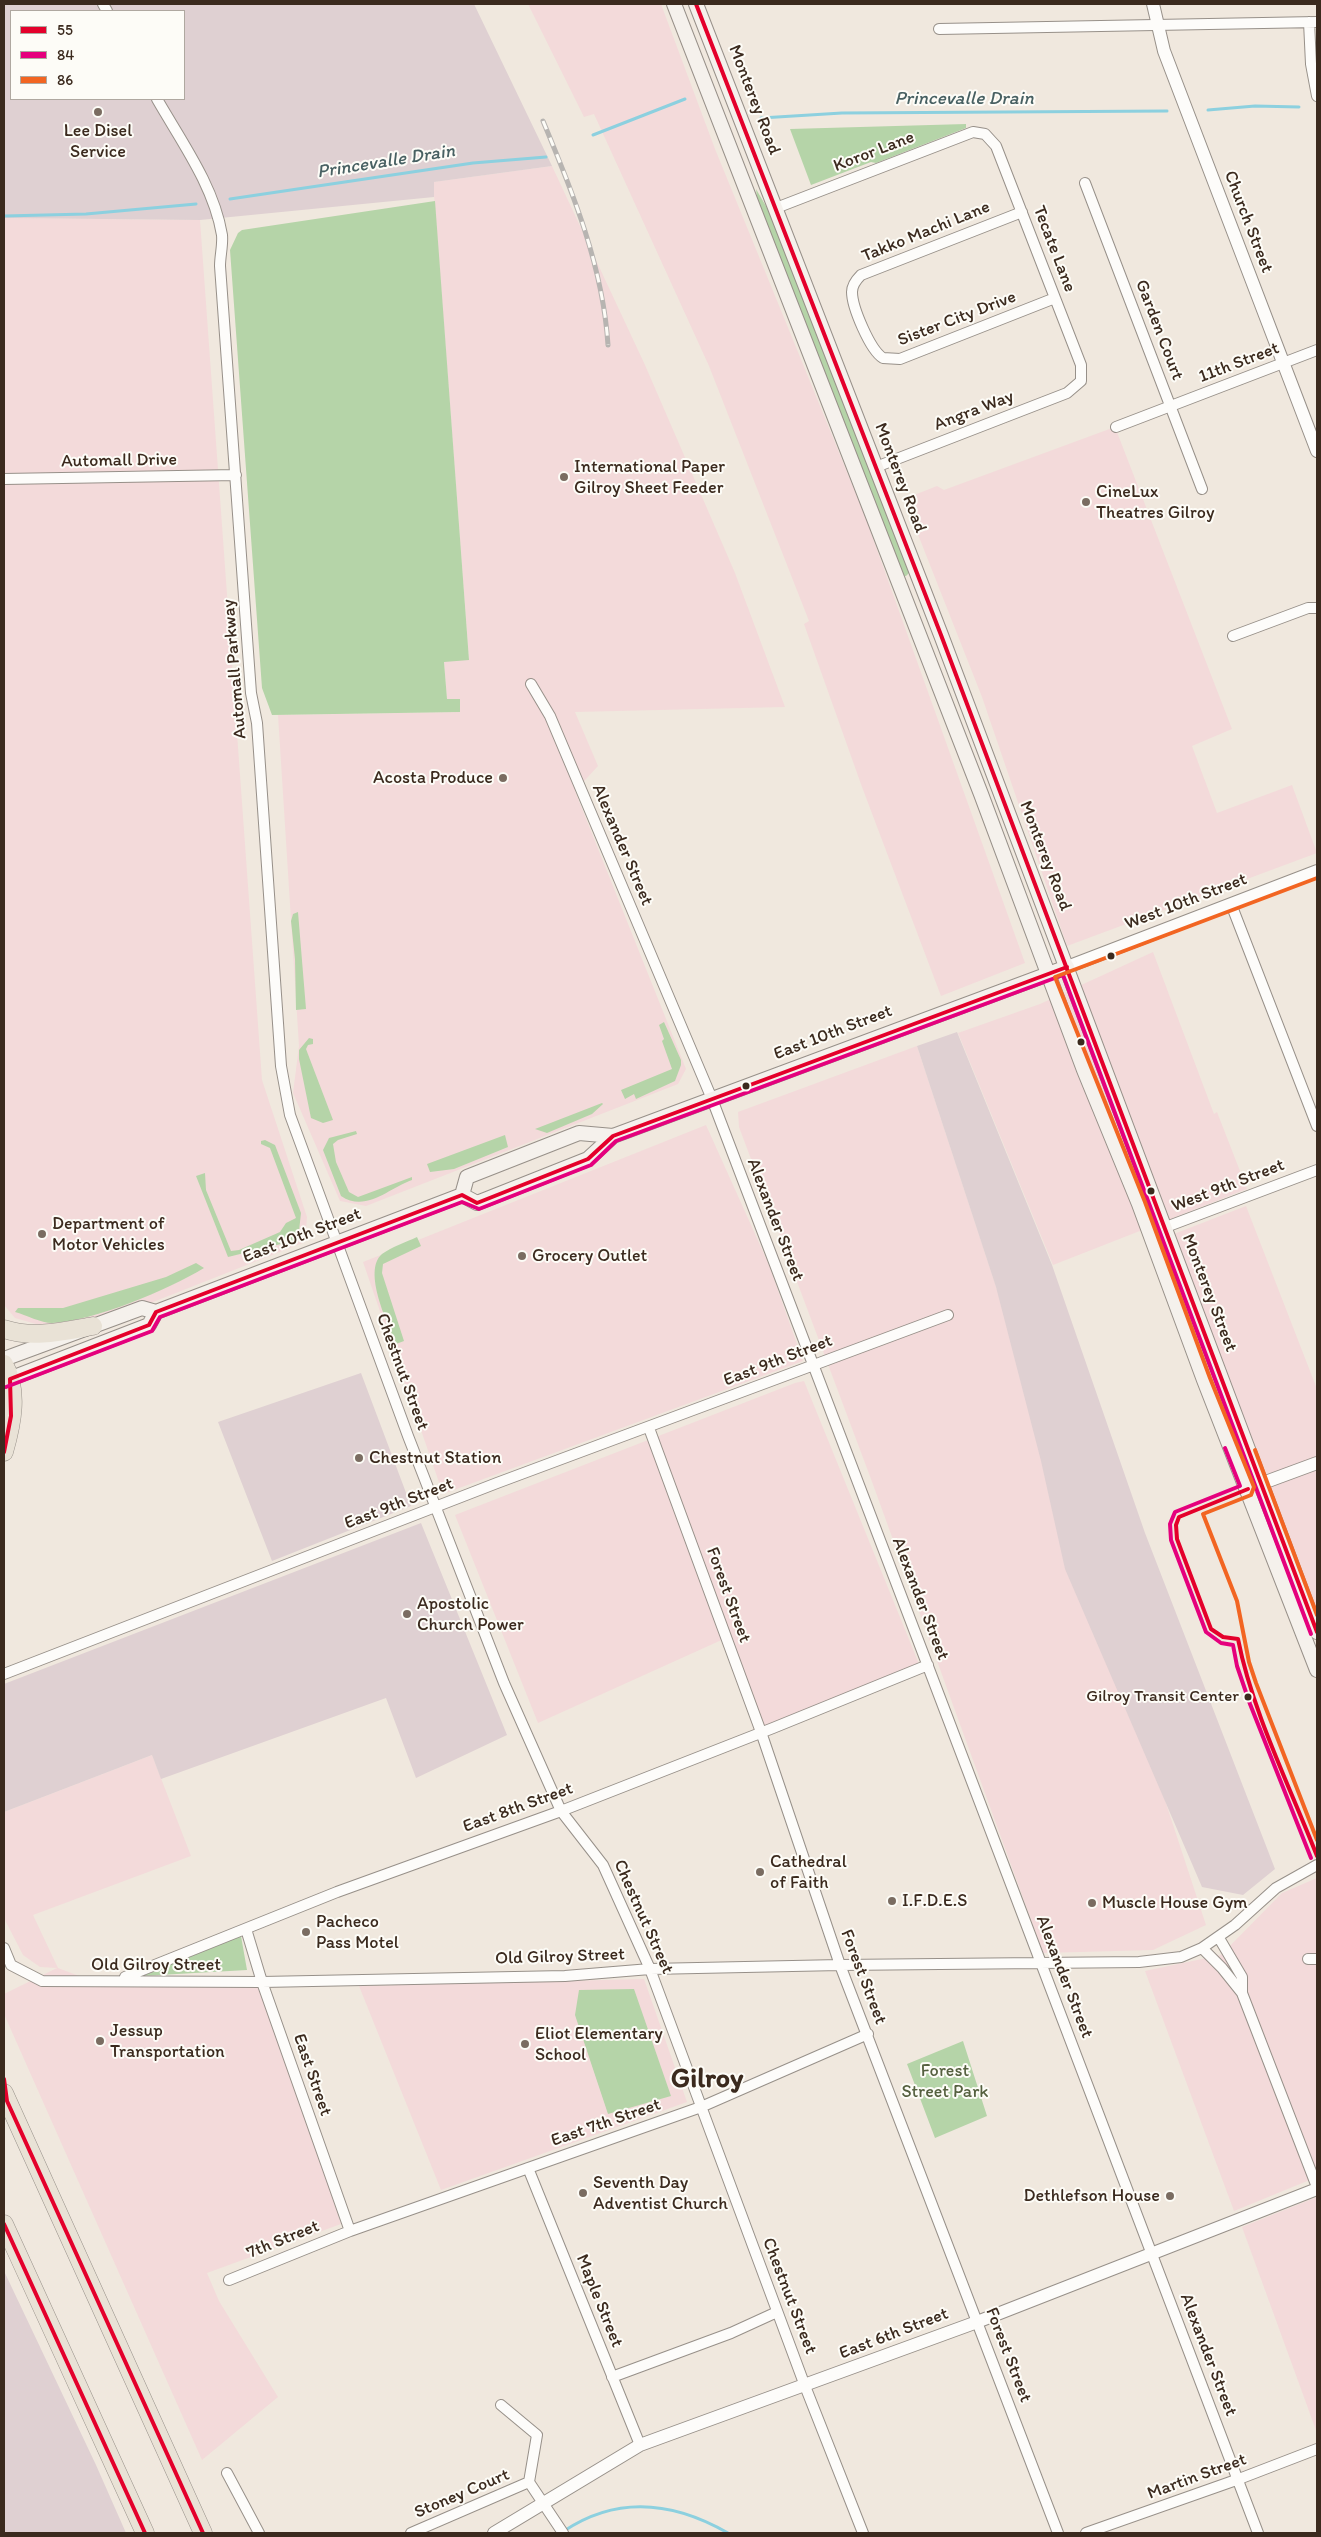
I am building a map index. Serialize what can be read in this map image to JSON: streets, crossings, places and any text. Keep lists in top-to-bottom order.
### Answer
{
  "streets": {
    "main road": ["Monterey Road", "East 10th Street", "Monterey Street"],
    "street": [
      "Koror Lane",
      "Church Street",
      "Takko Machi Lane",
      "Tecate Lane",
      "Sister City Drive",
      "Garden Court",
      "11th Street",
      "Angra Way",
      "Automall Drive",
      "Automall Parkway",
      "Alexander Street",
      "West 10th Street",
      "West 9th Street",
      "East 9th Street",
      "Chestnut Street",
      "Forest Street",
      "East 8th Street",
      "Old Gilroy Street",
      "East Street",
      "East 7th Street",
      "7th Street",
      "Maple Street",
      "East 6th Street",
      "Martin Street",
      "Stoney Court"
    ]
  },
  "crossings": [
    ["Monterey Road", "Koror Lane"],
    ["Monterey Road", "Angra Way"],
    ["Monterey Road", "West 10th Street"],
    ["Monterey Road", "East 10th Street"],
    ["Monterey Road", "Monterey Street"],
    ["Koror Lane", "Tecate Lane"],
    ["Church Street", "11th Street"],
    ["Takko Machi Lane", "Tecate Lane"],
    ["Takko Machi Lane", "Sister City Drive"],
    ["Tecate Lane", "Sister City Drive"],
    ["Tecate Lane", "Angra Way"],
    ["Garden Court", "11th Street"],
    ["Automall Drive", "Automall Parkway"],
    ["Automall Parkway", "East 10th Street"],
    ["Automall Parkway", "Chestnut Street"],
    ["Alexander Street", "East 10th Street"],
    ["Alexander Street", "East 9th Street"],
    ["Alexander Street", "East 8th Street"],
    ["Alexander Street", "Old Gilroy Street"],
    ["Alexander Street", "East 6th Street"],
    ["Alexander Street", "Martin Street"],
    ["West 10th Street", "East 10th Street"],
    ["West 10th Street", "Monterey Street"],
    ["East 10th Street", "Monterey Street"],
    ["East 10th Street", "Chestnut Street"],
    ["West 9th Street", "Monterey Street"],
    ["East 9th Street", "Chestnut Street"],
    ["East 9th Street", "Forest Street"],
    ["Chestnut Street", "East 8th Street"],
    ["Chestnut Street", "Old Gilroy Street"],
    ["Chestnut Street", "East 7th Street"],
    ["Chestnut Street", "East 6th Street"],
    ["Forest Street", "East 8th Street"],
    ["Forest Street", "Old Gilroy Street"],
    ["Forest Street", "East 7th Street"],
    ["Forest Street", "East 6th Street"],
    ["East 8th Street", "Old Gilroy Street"],
    ["East 8th Street", "East Street"],
    ["Old Gilroy Street", "East Street"],
    ["East Street", "East 7th Street"],
    ["East Street", "7th Street"],
    ["East 7th Street", "7th Street"],
    ["East 7th Street", "Maple Street"],
    ["Maple Street", "East 6th Street"],
    ["East 6th Street", "Stoney Court"]
  ],
  "districts": ["Gilroy"],
  "water": ["Princevalle Drain"],
  "parks": ["Forest Street Park"],
  "places": [
    "Lee Disel Service",
    "International Paper Gilroy Sheet Feeder",
    "CineLux Theatres Gilroy",
    "Acosta Produce",
    "Department of Motor Vehicles",
    "Grocery Outlet",
    "Chestnut Station",
    "Apostolic Church Power",
    "Gilroy Transit Center",
    "Cathedral of Faith",
    "I.F.D.E.S",
    "Muscle House Gym",
    "Pacheco Pass Motel",
    "Jessup Transportation",
    "Eliot Elementary School",
    "Seventh Day Adventist Church",
    "Dethlefson House"
  ],
  "lines": ["transit line 55", "transit line 86", "transit line 84"],
  "legend": ["55", "84", "86"]
}
